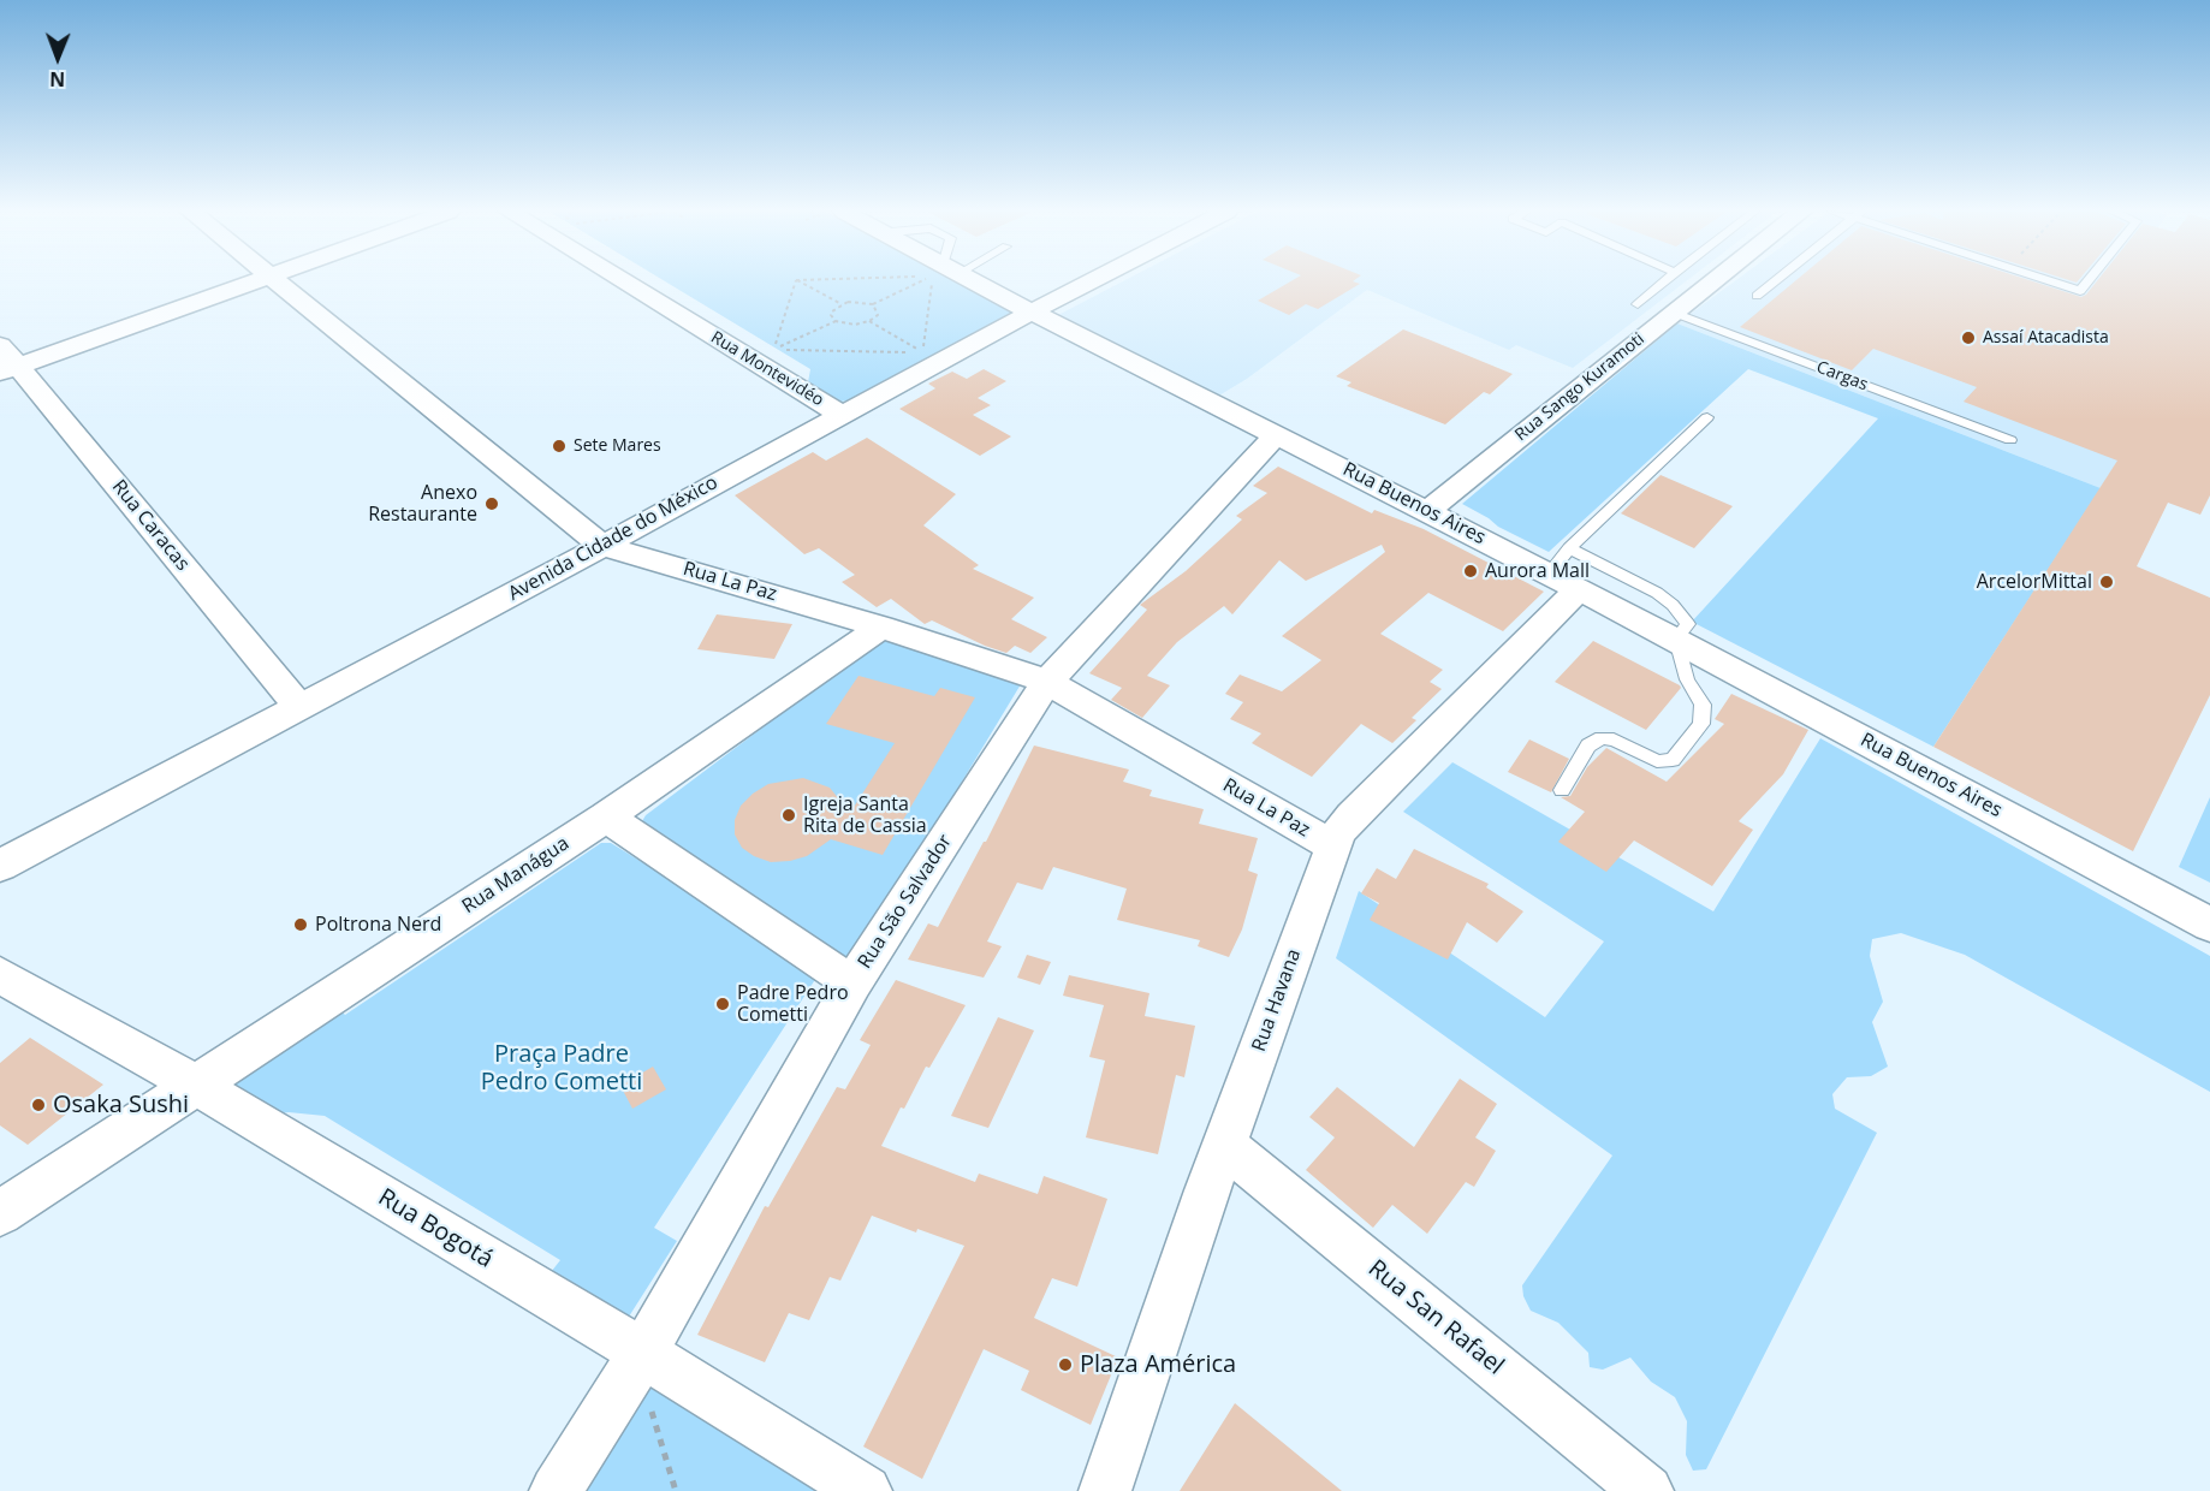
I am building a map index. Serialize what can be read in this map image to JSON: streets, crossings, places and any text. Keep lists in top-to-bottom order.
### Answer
{
  "streets": {
    "street": [
      "Rua Montevidéo",
      "Rua Sango Kuramoti",
      "Rua Buenos Aires",
      "Rua Caracas",
      "Avenida Cidade do México",
      "Rua La Paz",
      "Rua Manágua",
      "Rua São Salvador",
      "Rua Havana",
      "Rua Bogotá",
      "Rua San Rafael"
    ],
    "lane": ["Cargas"]
  },
  "crossings": [
    ["Rua Montevidéo", "Avenida Cidade do México"],
    ["Cargas", "Rua Sango Kuramoti"],
    ["Rua Sango Kuramoti", "Rua Buenos Aires"],
    ["Rua Buenos Aires", "Avenida Cidade do México"],
    ["Rua Buenos Aires", "Rua São Salvador"],
    ["Rua Buenos Aires", "Rua Havana"],
    ["Rua Caracas", "Avenida Cidade do México"],
    ["Avenida Cidade do México", "Rua La Paz"],
    ["Rua La Paz", "Rua Manágua"],
    ["Rua La Paz", "Rua São Salvador"],
    ["Rua La Paz", "Rua Havana"],
    ["Rua Manágua", "Rua Bogotá"],
    ["Rua São Salvador", "Rua Bogotá"],
    ["Rua Havana", "Rua San Rafael"]
  ],
  "parks": ["Praça Padre Pedro Cometti"],
  "places": [
    "Assaí Atacadista",
    "Sete Mares",
    "Anexo Restaurante",
    "Aurora Mall",
    "ArcelorMittal",
    "Igreja Santa Rita de Cassia",
    "Poltrona Nerd",
    "Padre Pedro Cometti",
    "Osaka Sushi",
    "Plaza América"
  ],
  "north": "bottom"
}
